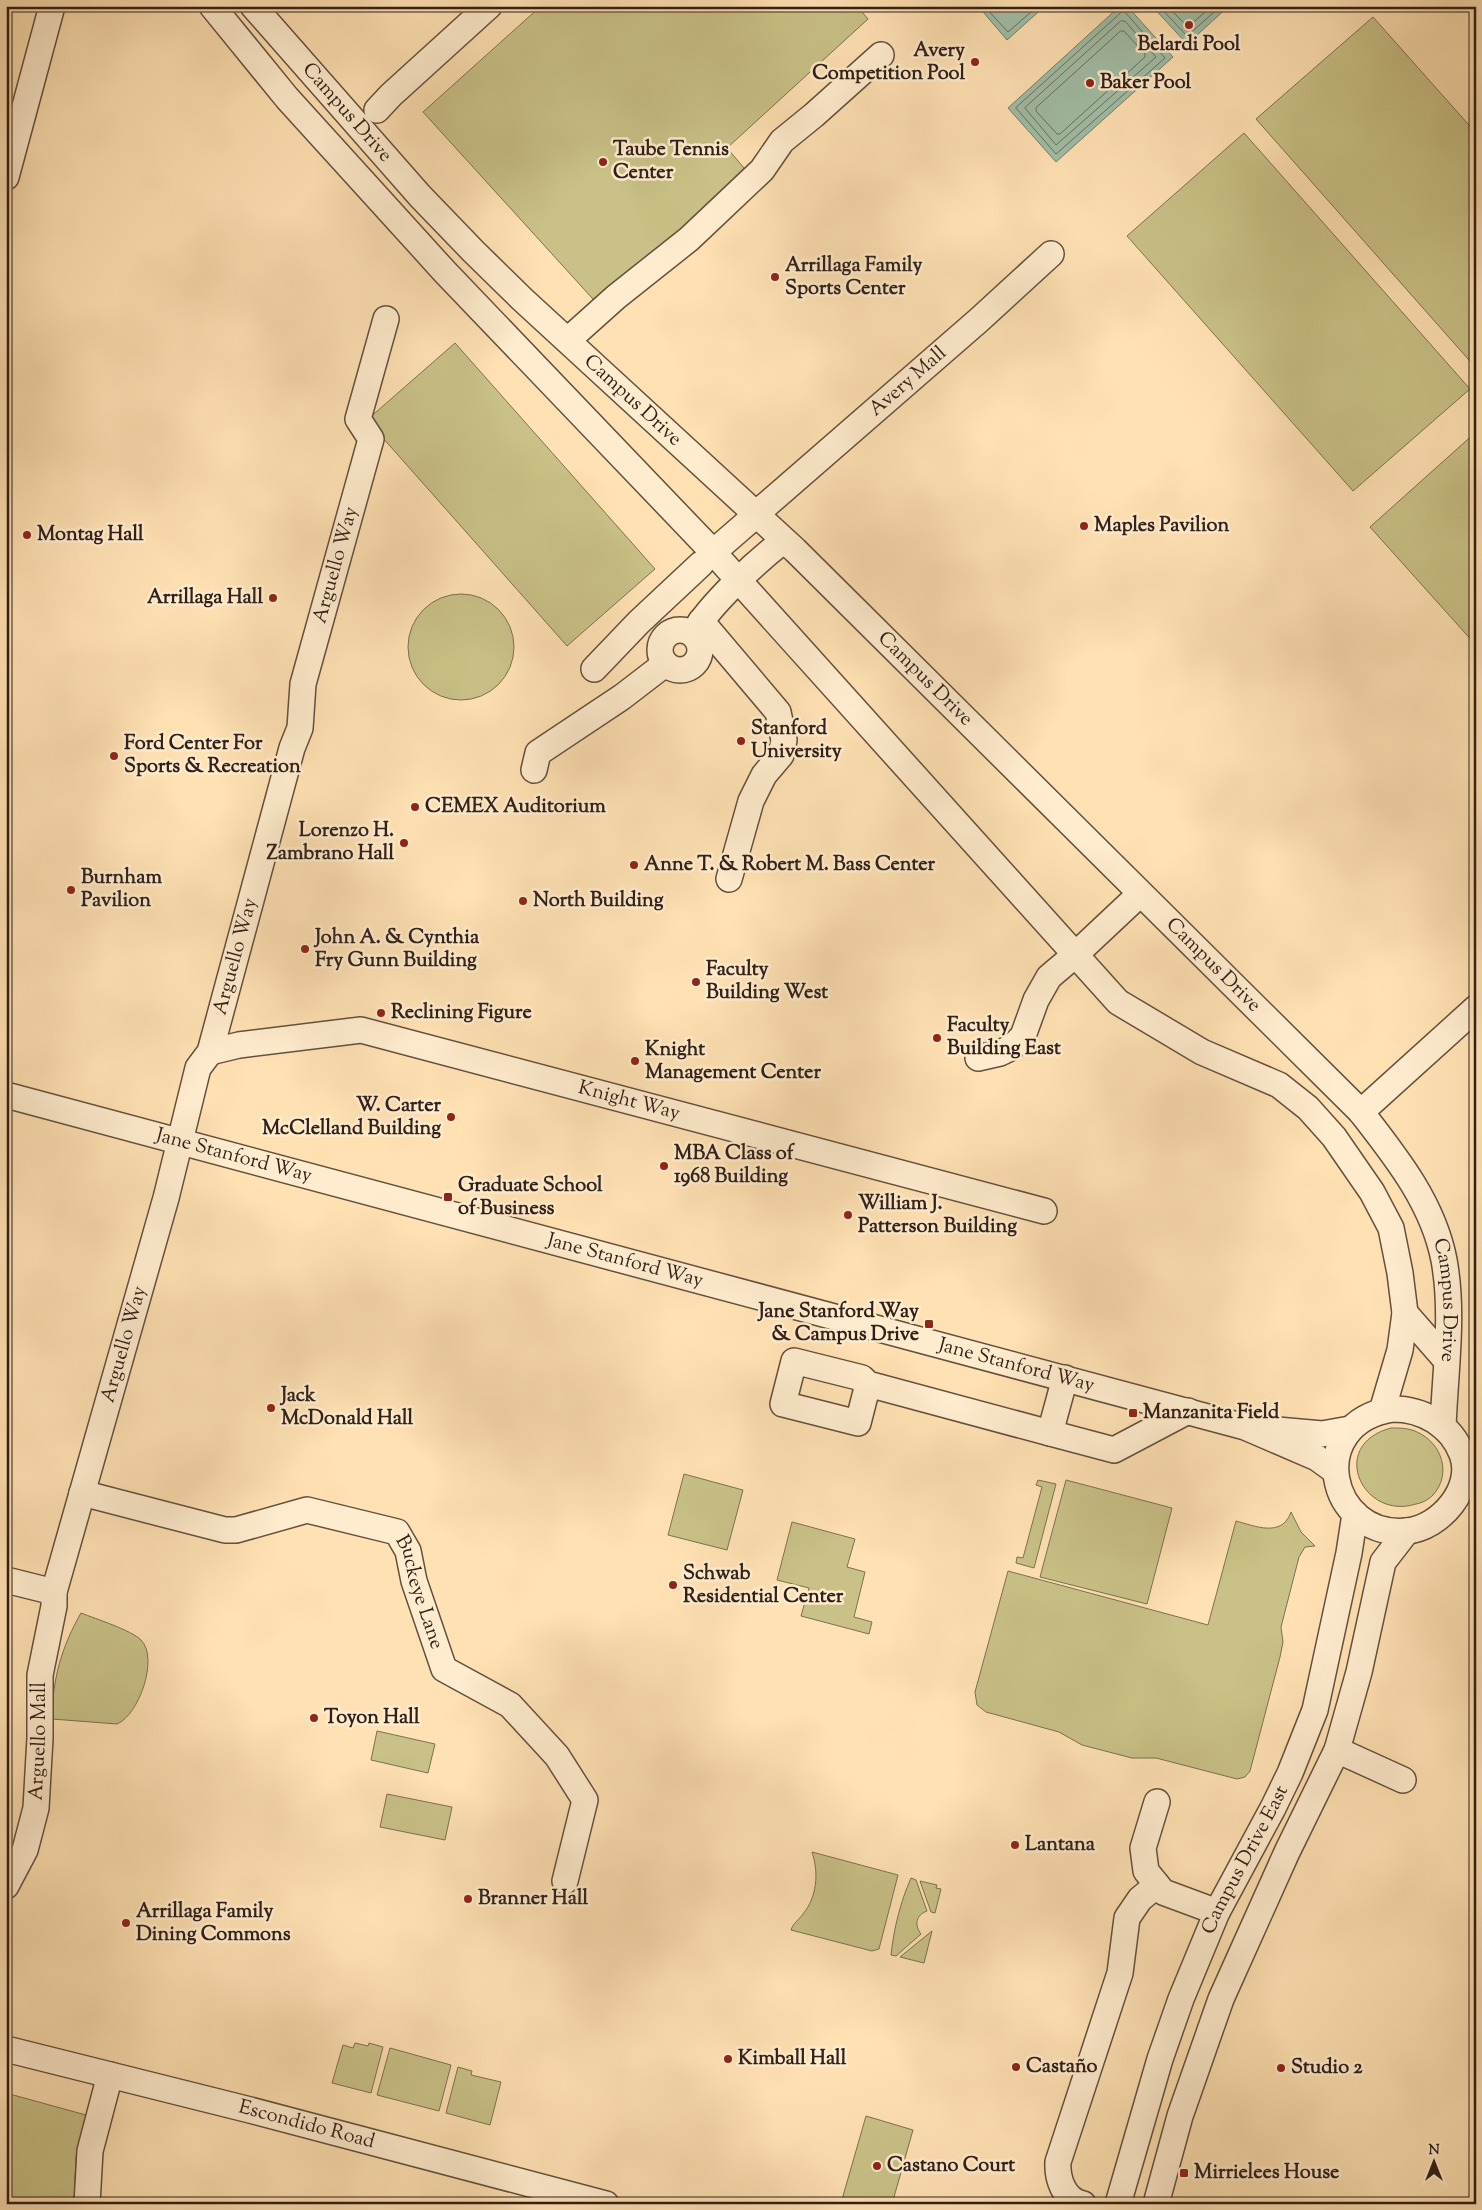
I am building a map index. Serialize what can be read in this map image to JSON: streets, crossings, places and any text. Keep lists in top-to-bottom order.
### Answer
{
  "streets": {
    "street": [
      "Campus Drive",
      "Avery Mall",
      "Arguello Way",
      "Knight Way",
      "Jane Stanford Way",
      "Buckeye Lane",
      "Arguello Mall",
      "Campus Drive East",
      "Escondido Road"
    ]
  },
  "crossings": [
    ["Campus Drive", "Jane Stanford Way"],
    ["Campus Drive", "Campus Drive East"],
    ["Arguello Way", "Knight Way"],
    ["Arguello Way", "Jane Stanford Way"],
    ["Arguello Way", "Buckeye Lane"],
    ["Arguello Way", "Arguello Mall"],
    ["Jane Stanford Way", "Campus Drive East"]
  ],
  "places": {
    "other": [
      "Belardi Pool",
      "Avery Competition Pool",
      "Baker Pool",
      "Taube Tennis Center",
      "Arrillaga Family Sports Center",
      "Maples Pavilion",
      "Montag Hall",
      "Arrillaga Hall",
      "Stanford University",
      "Ford Center For Sports & Recreation",
      "CEMEX Auditorium",
      "Lorenzo H. Zambrano Hall",
      "Anne T. & Robert M. Bass Center",
      "Burnham Pavilion",
      "North Building",
      "John A. & Cynthia Fry Gunn Building",
      "Faculty Building West",
      "Reclining Figure",
      "Faculty Building East",
      "Knight Management Center",
      "W. Carter McClelland Building",
      "MBA Class of 1968 Building",
      "William J. Patterson Building",
      "Jack McDonald Hall",
      "Schwab Residential Center",
      "Toyon Hall",
      "Lantana",
      "Branner Hall",
      "Arrillaga Family Dining Commons",
      "Kimball Hall",
      "Castaño",
      "Studio 2",
      "Castano Court"
    ],
    "transit": [
      "Graduate School of Business",
      "Jane Stanford Way & Campus Drive",
      "Manzanita Field",
      "Mirrielees House"
    ]
  },
  "north": "top"
}
